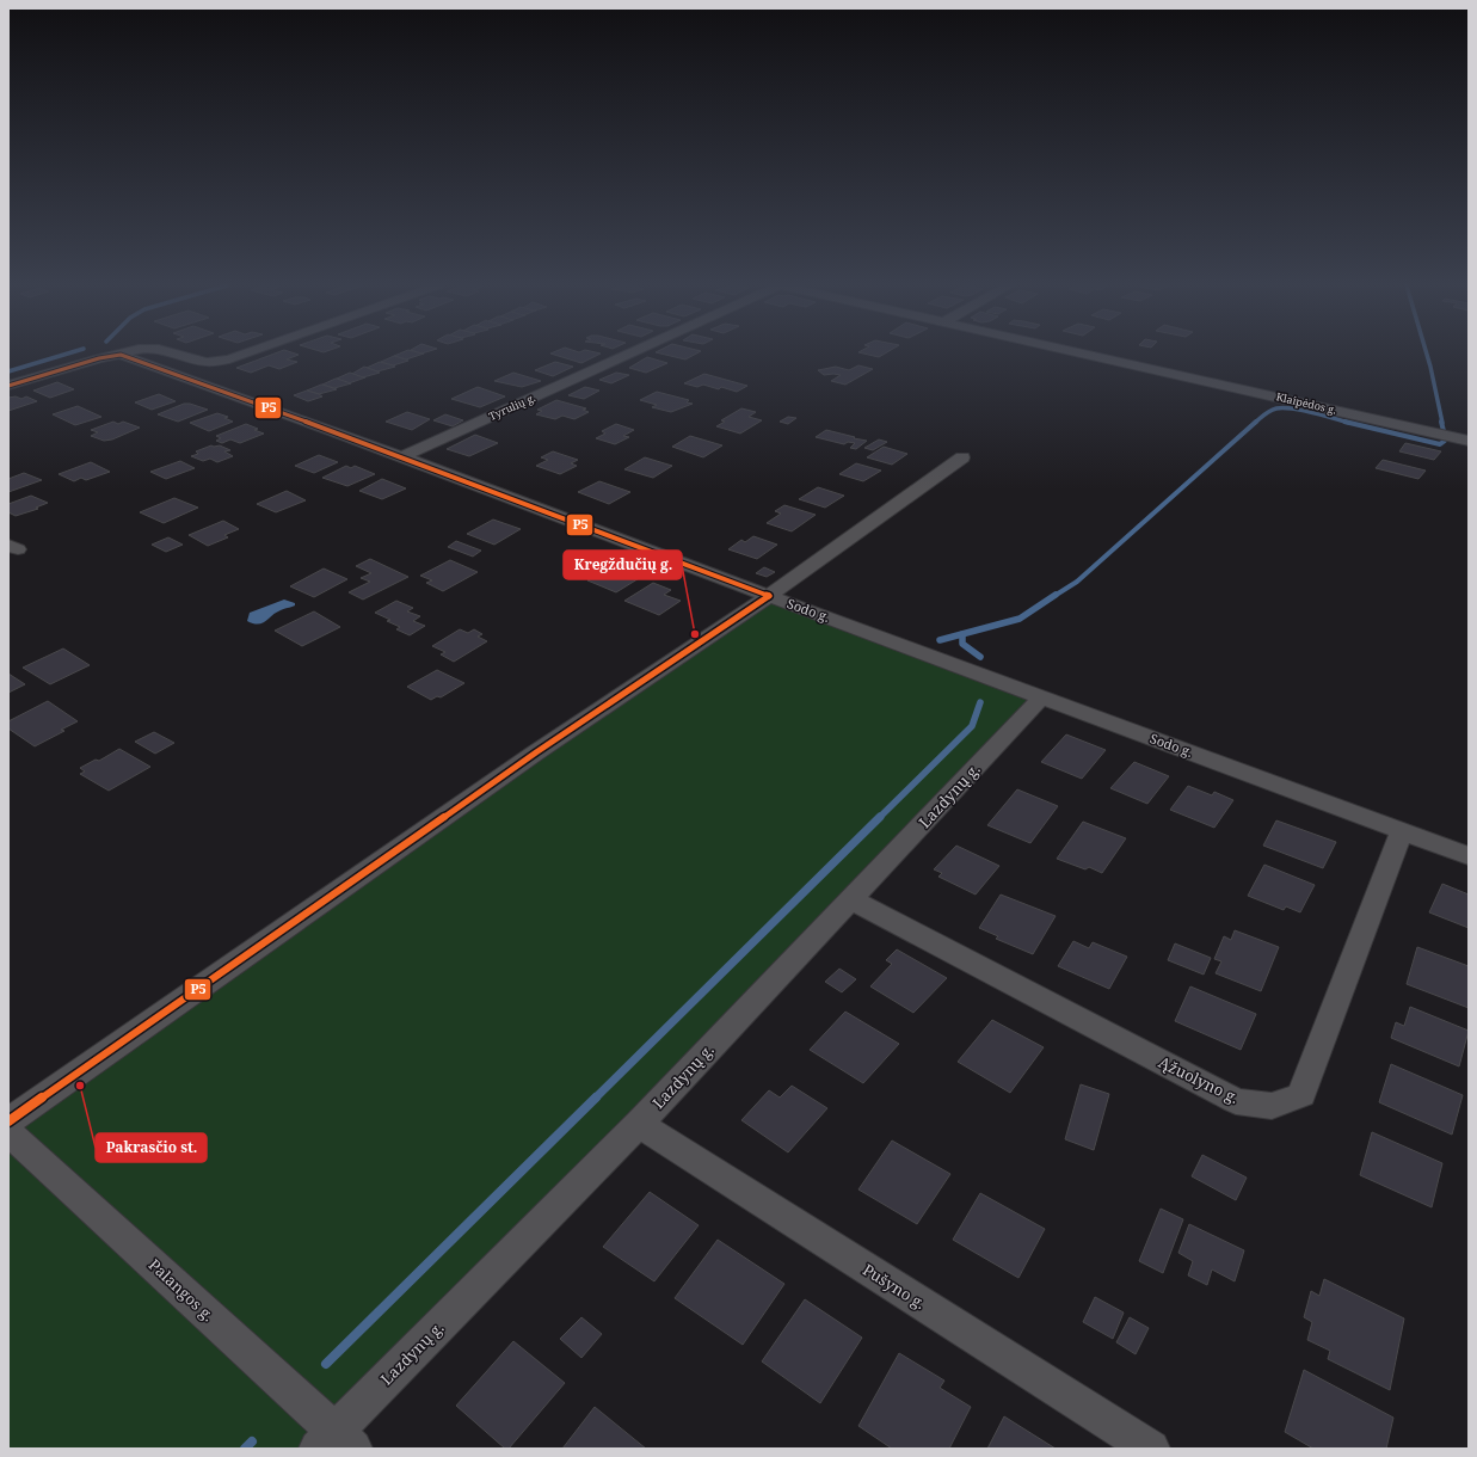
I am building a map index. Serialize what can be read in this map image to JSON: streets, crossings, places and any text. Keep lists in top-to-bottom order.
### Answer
{
  "streets": {
    "street": [
      "Klaipėdos g.",
      "Tyrulių g.",
      "Sodo g.",
      "Lazdynų g.",
      "Ąžuolyno g.",
      "Pušyno g.",
      "Palangos g."
    ]
  },
  "crossings": [
    ["Tyrulių g.", "Sodo g."],
    ["Sodo g.", "Lazdynų g."],
    ["Sodo g.", "Ąžuolyno g."],
    ["Lazdynų g.", "Ąžuolyno g."],
    ["Lazdynų g.", "Pušyno g."],
    ["Lazdynų g.", "Palangos g."]
  ],
  "places": ["Kregždučių g.", "Pakrasčio st."],
  "lines": ["transit line P5"]
}
